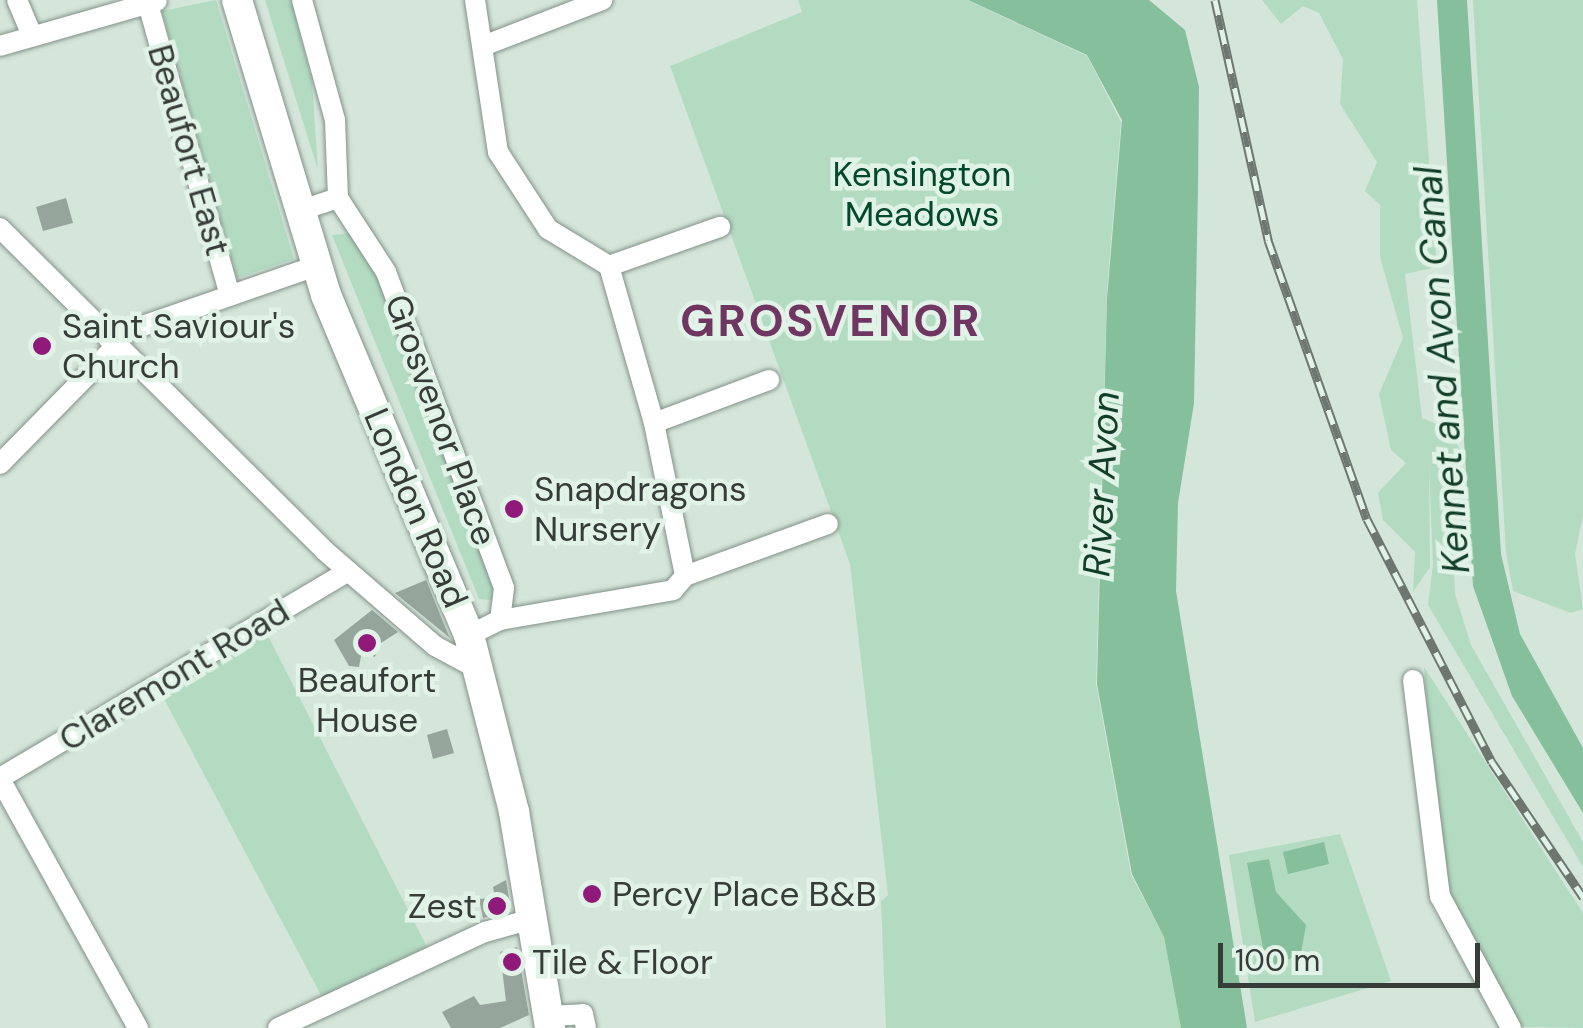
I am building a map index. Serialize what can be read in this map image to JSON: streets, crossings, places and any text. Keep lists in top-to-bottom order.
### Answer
{
  "streets": {
    "highway": ["London Road"],
    "street": ["Beaufort East", "Grosvenor Place", "Claremont Road"]
  },
  "districts": ["GROSVENOR"],
  "water": ["Kennet and Avon Canal", "River Avon"],
  "parks": ["Kensington Meadows"],
  "places": [
    "Saint Saviour's Church",
    "Snapdragons Nursery",
    "Beaufort House",
    "Percy Place B&B",
    "Zest",
    "Tile & Floor"
  ],
  "scale_bar": "100 m"
}
